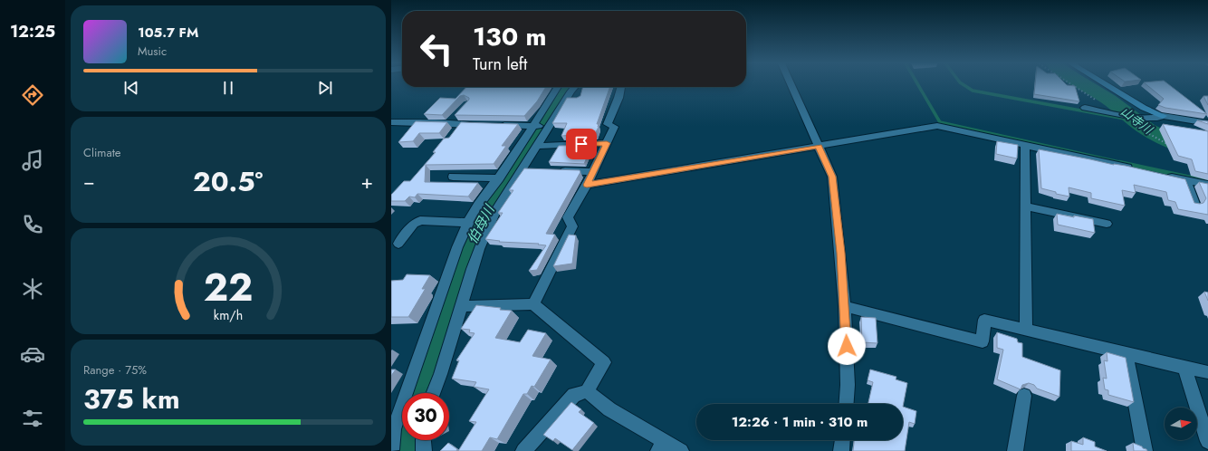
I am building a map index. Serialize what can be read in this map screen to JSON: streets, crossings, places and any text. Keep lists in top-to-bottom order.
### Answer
{
  "water": ["山寺川", "伯母川"],
  "north": "right",
  "page": {
    "tabs": "12:25",
    "turn": ["130 m", "Turn left"],
    "song": ["105.7 FM", "Music"],
    "tile": [
      "Climate",
      ["Range · 75%", "375 km"]
    ],
    "heat": ["−", "20.5°", "+"],
    "limit": "30",
    "trip": "12:26 · 1 min · 310 m",
    "gauge": ["22", "km/h"]
  }
}
